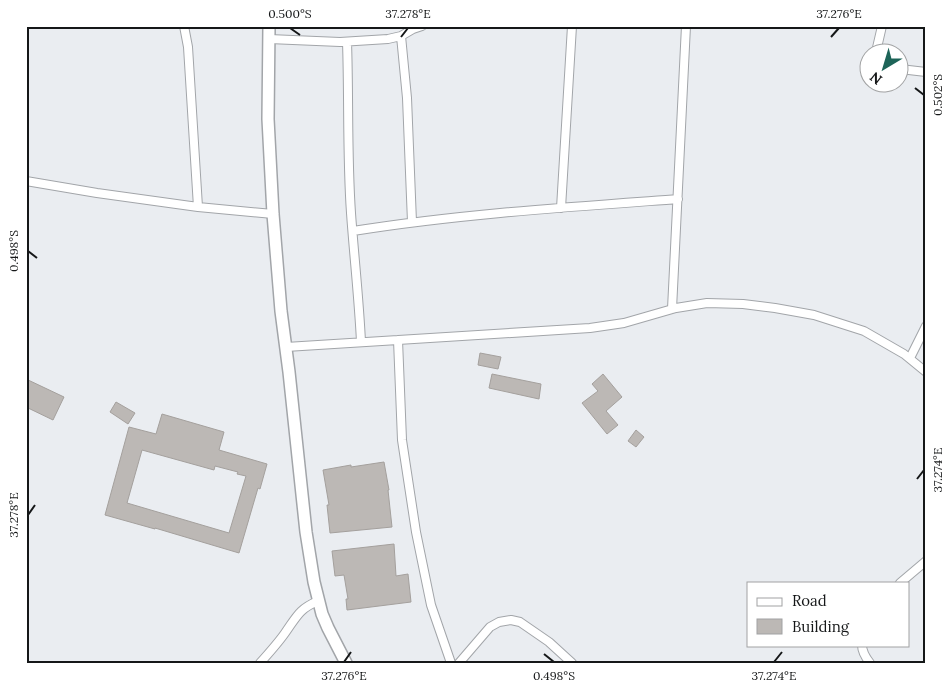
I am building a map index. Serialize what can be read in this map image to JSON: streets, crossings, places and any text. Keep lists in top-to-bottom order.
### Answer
{
  "legend": ["Road", "Building"],
  "north": "bottom left",
  "coordinates": [
    "0.500°S",
    "37.278°E",
    "37.276°E",
    "0.502°S",
    "0.498°S",
    "37.274°E"
  ]
}
